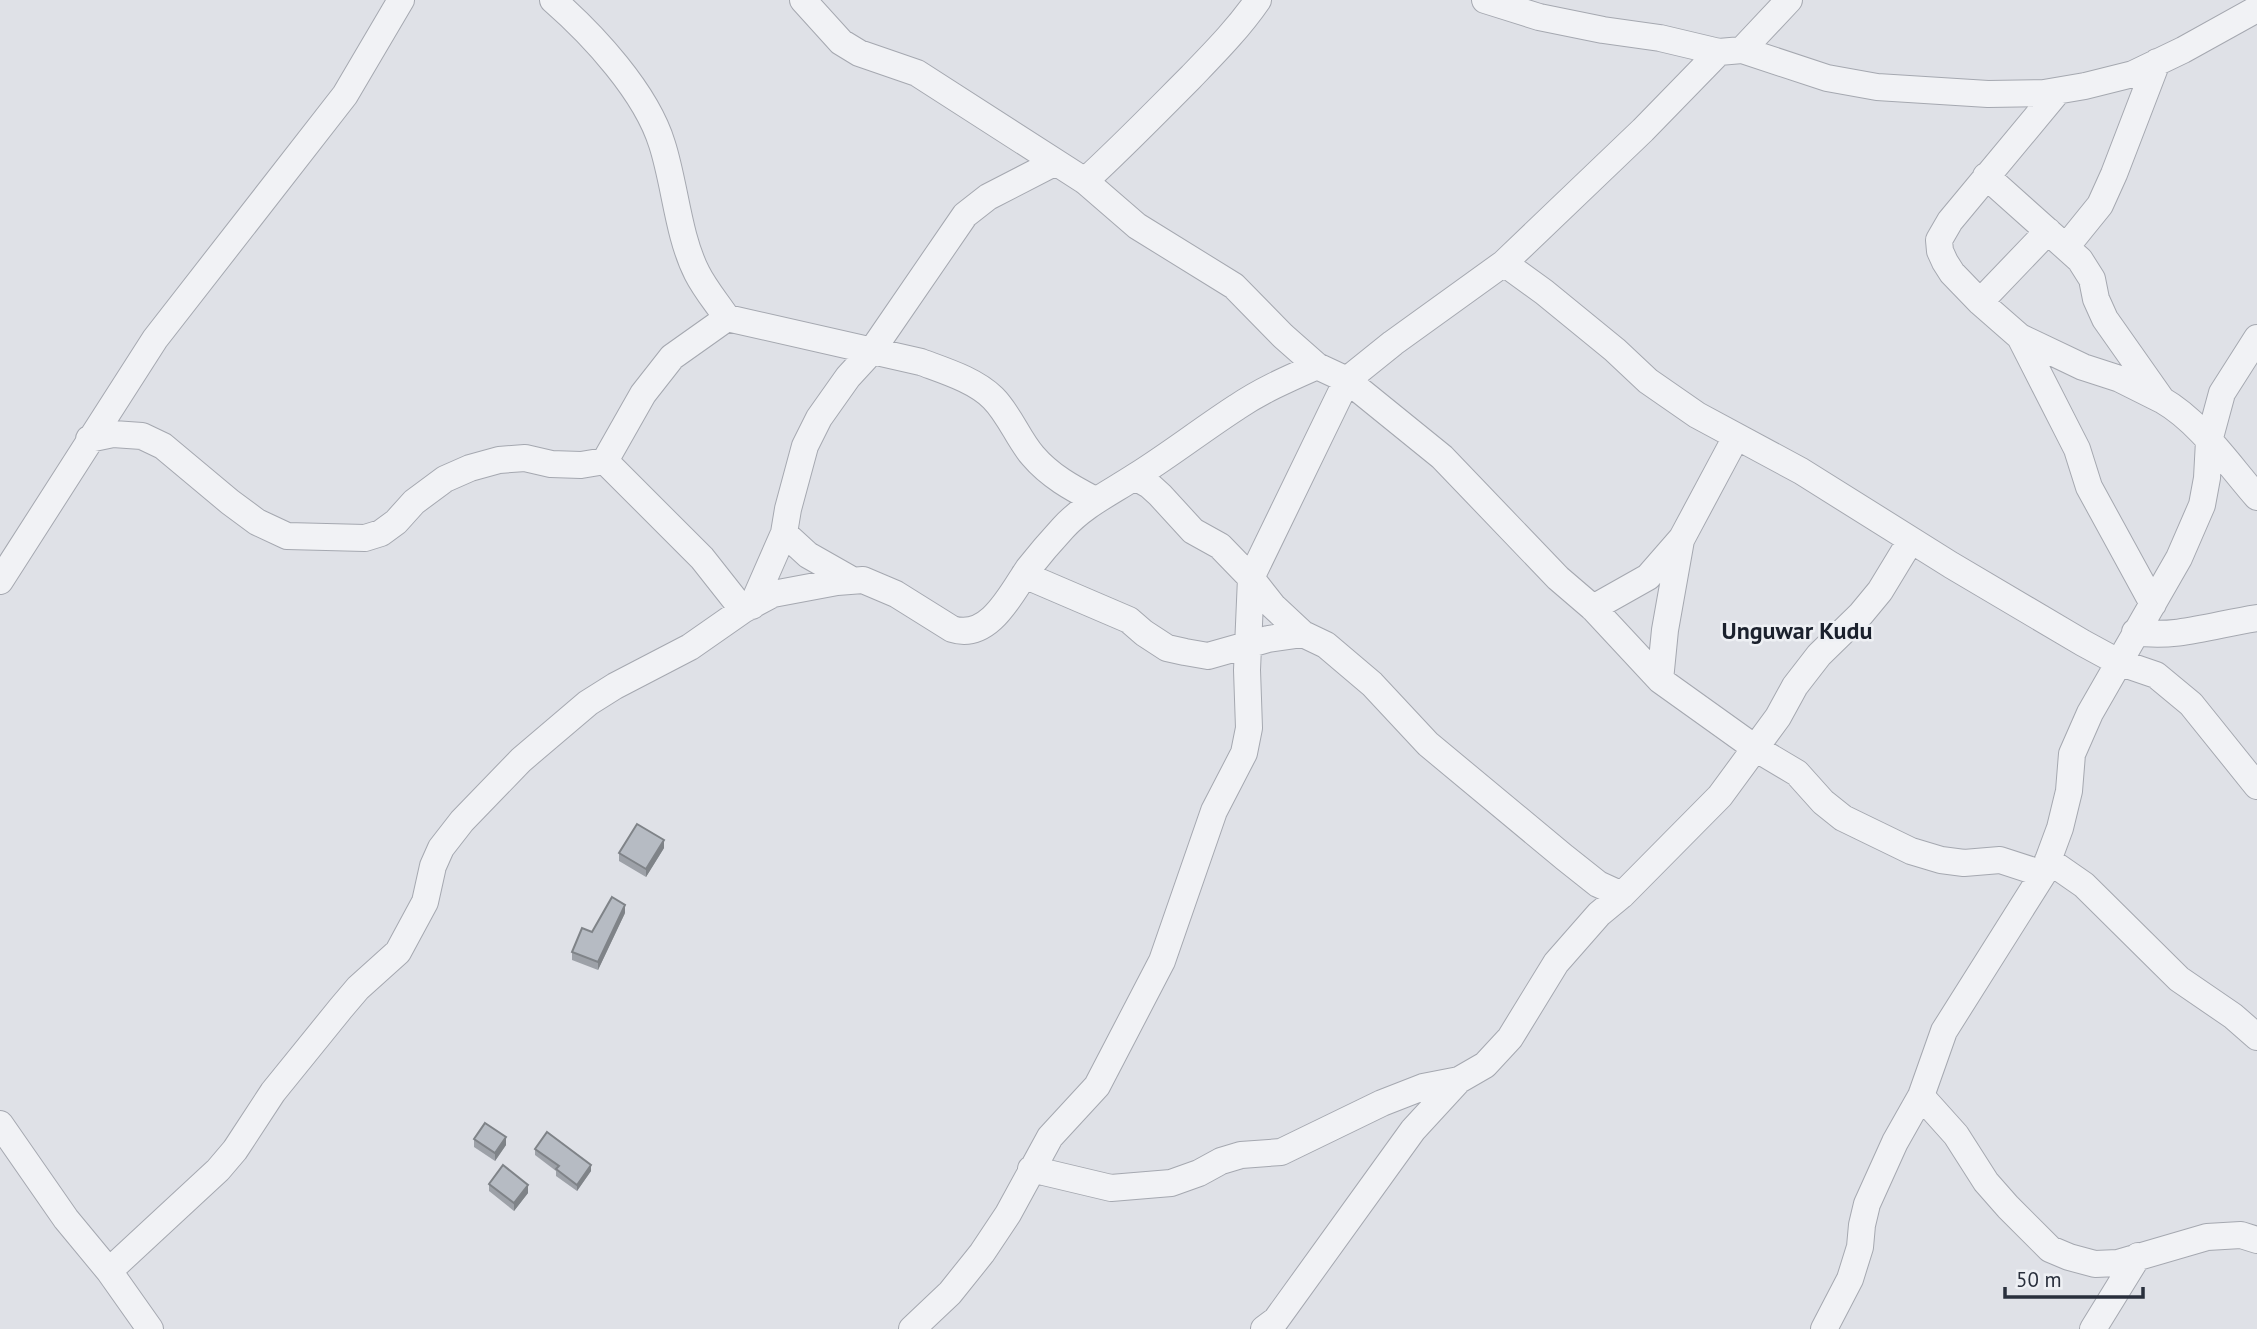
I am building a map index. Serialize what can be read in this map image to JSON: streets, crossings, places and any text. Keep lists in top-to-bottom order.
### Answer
{
  "districts": ["Unguwar Kudu"],
  "scale_bar": "50 m"
}
